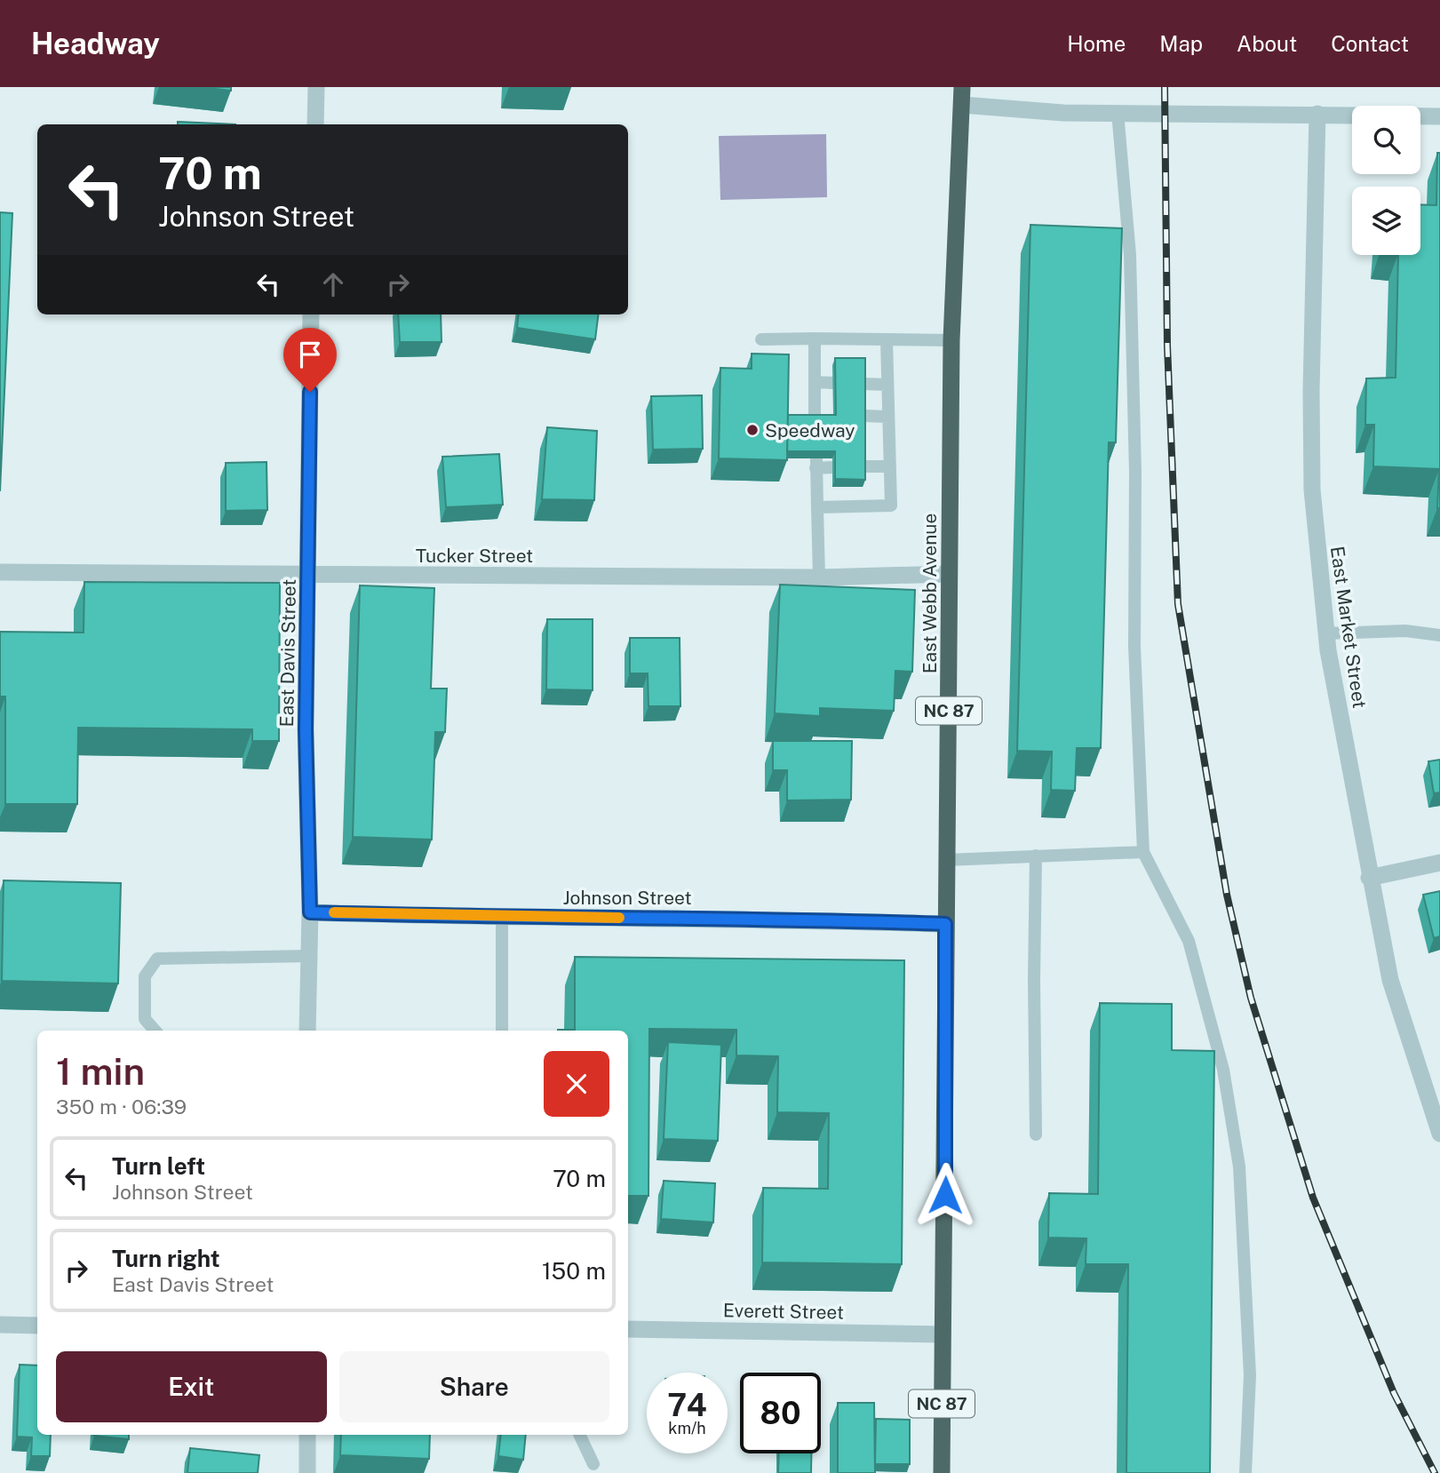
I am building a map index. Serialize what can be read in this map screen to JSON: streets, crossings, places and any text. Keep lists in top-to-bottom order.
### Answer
{
  "streets": {
    "highway": ["East Webb Avenue", "NC 87"],
    "street": [
      "Tucker Street",
      "East Market Street",
      "East Davis Street",
      "Johnson Street",
      "Everett Street"
    ]
  },
  "crossings": [
    ["Tucker Street", "East Webb Avenue"],
    ["Tucker Street", "East Davis Street"],
    ["East Webb Avenue", "Johnson Street"],
    ["East Webb Avenue", "Everett Street"],
    ["East Davis Street", "Johnson Street"]
  ],
  "places": ["Speedway"],
  "page": {
    "header": "Headway",
    "nav": [
      "Home",
      "Map",
      "About",
      "Contact"
    ],
    "turn": ["70 m", "Johnson Street"],
    "heading": ["1 min", "350 m · 06:39"],
    "list": [
      {
        "name": "Turn left",
        "note": "Johnson Street",
        "value": "70 m"
      },
      {
        "name": "Turn right",
        "note": "East Davis Street",
        "value": "150 m"
      }
    ],
    "buttons": ["Exit", "Share"],
    "speed": "74 km/h",
    "limit": "80"
  }
}
